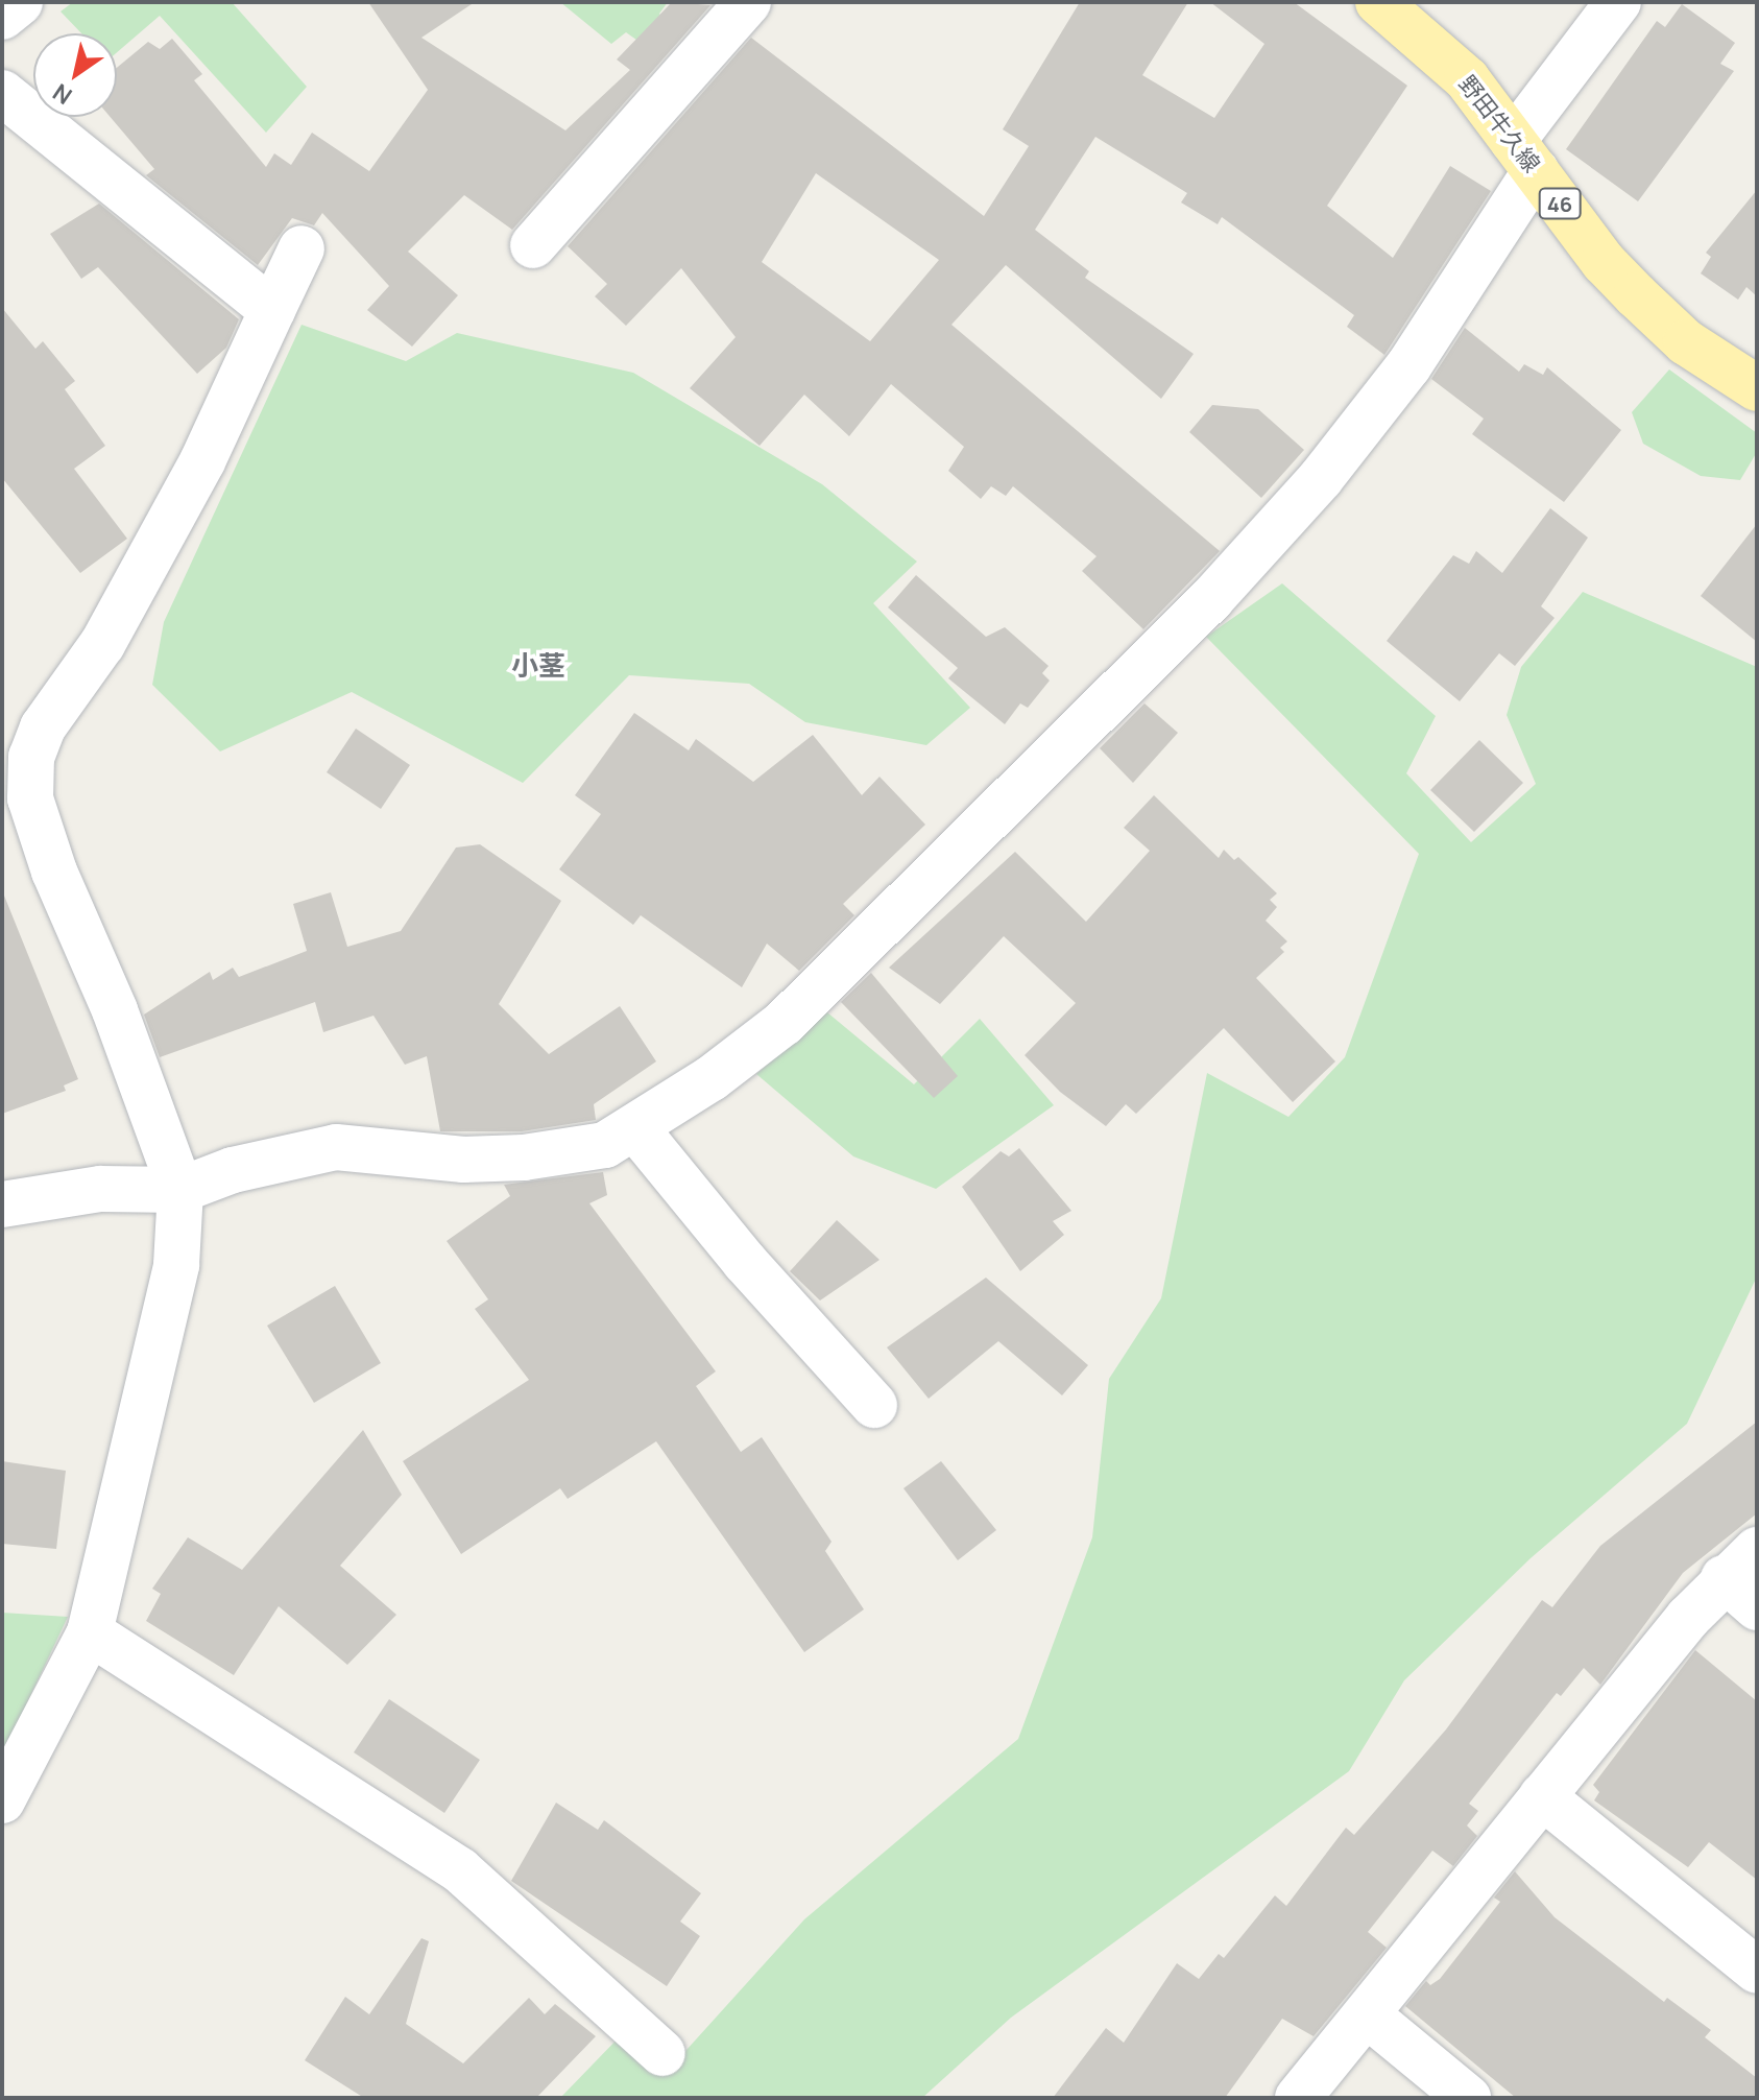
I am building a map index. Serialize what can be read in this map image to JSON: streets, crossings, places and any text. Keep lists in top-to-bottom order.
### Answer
{
  "streets": {
    "main road": ["野田牛久線", "46"]
  },
  "districts": ["小茎"],
  "north": "bottom left"
}
